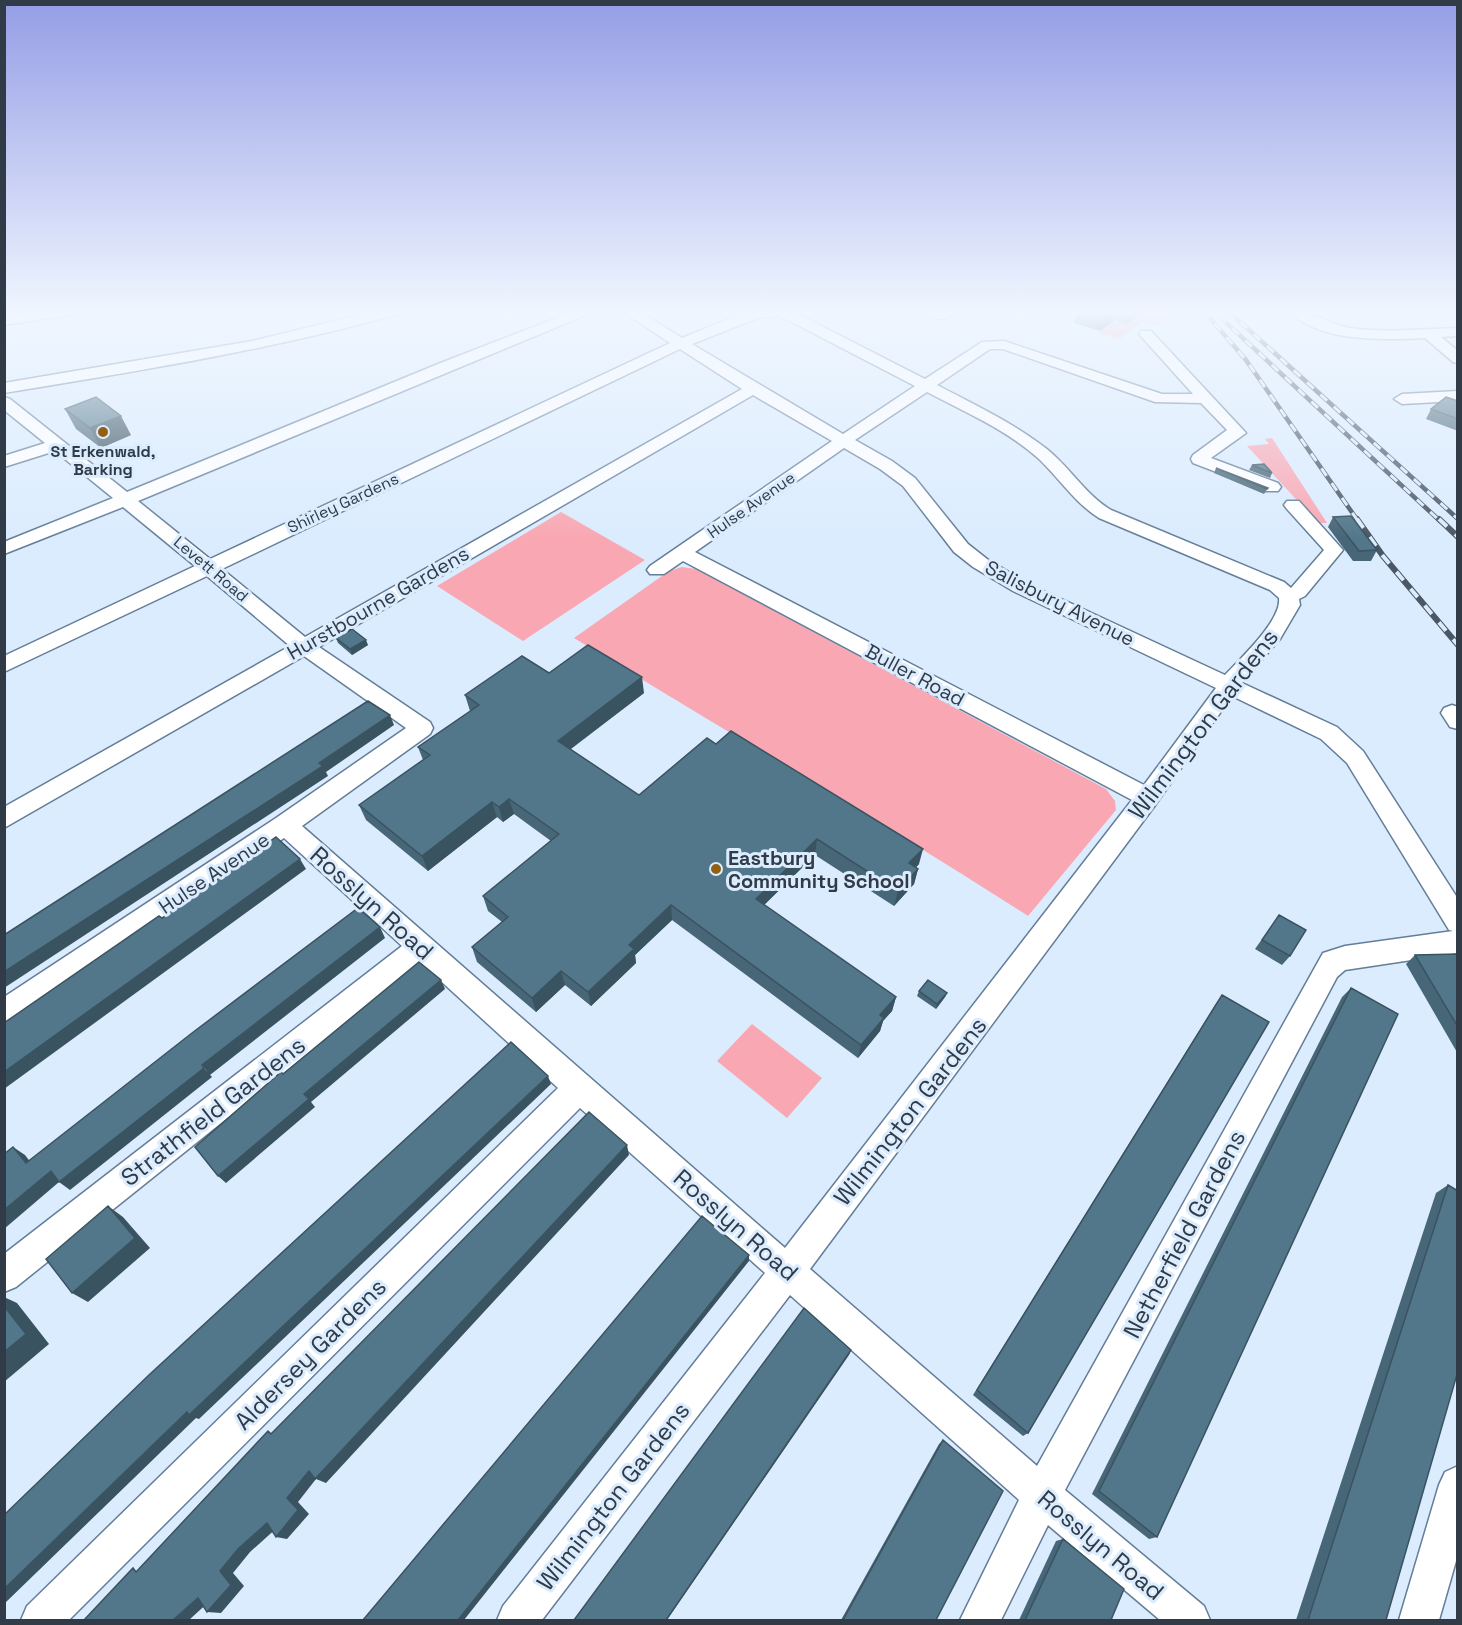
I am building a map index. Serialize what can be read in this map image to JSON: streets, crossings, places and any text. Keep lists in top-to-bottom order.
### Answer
{
  "streets": {
    "street": [
      "Shirley Gardens",
      "Hulse Avenue",
      "Levett Road",
      "Hurstbourne Gardens",
      "Salisbury Avenue",
      "Buller Road",
      "Wilmington Gardens",
      "Rosslyn Road",
      "Strathfield Gardens",
      "Netherfield Gardens",
      "Aldersey Gardens"
    ]
  },
  "crossings": [
    ["Shirley Gardens", "Levett Road"],
    ["Hulse Avenue", "Levett Road"],
    ["Hulse Avenue", "Salisbury Avenue"],
    ["Hulse Avenue", "Buller Road"],
    ["Hulse Avenue", "Rosslyn Road"],
    ["Levett Road", "Hurstbourne Gardens"],
    ["Hurstbourne Gardens", "Salisbury Avenue"],
    ["Salisbury Avenue", "Wilmington Gardens"],
    ["Buller Road", "Wilmington Gardens"],
    ["Wilmington Gardens", "Rosslyn Road"],
    ["Rosslyn Road", "Strathfield Gardens"],
    ["Rosslyn Road", "Netherfield Gardens"],
    ["Rosslyn Road", "Aldersey Gardens"]
  ],
  "places": ["St Erkenwald, Barking", "Eastbury Community School"]
}
